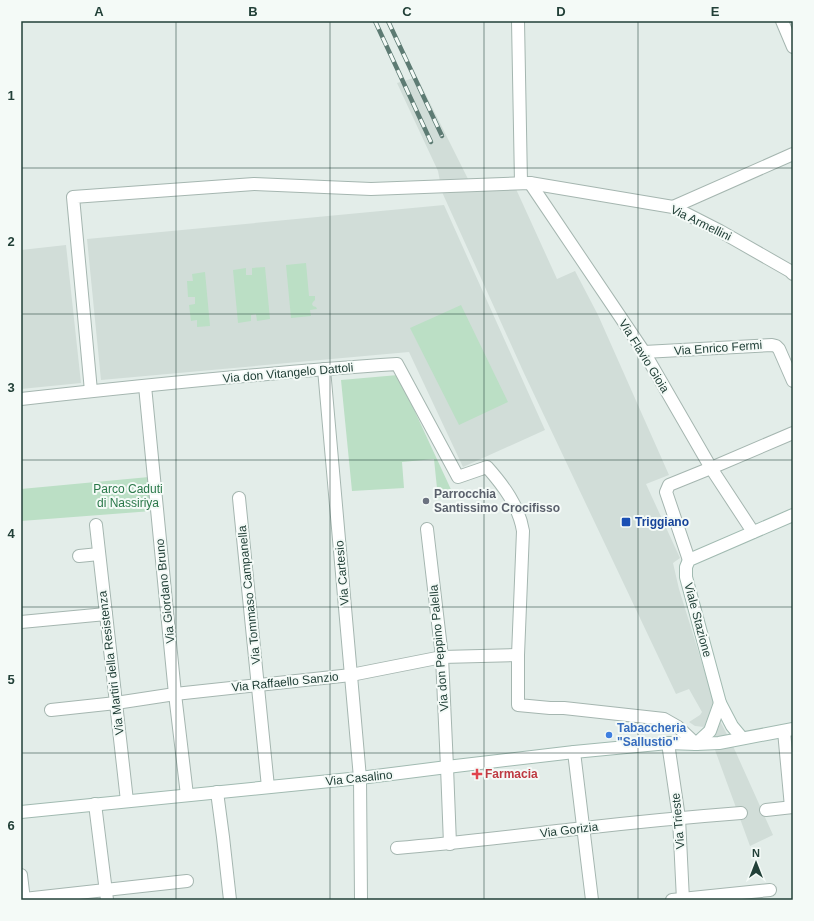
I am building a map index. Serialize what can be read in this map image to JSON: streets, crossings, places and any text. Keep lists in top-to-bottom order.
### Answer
{
  "streets": {
    "street": [
      "Via Armellini",
      "Via Enrico Fermi",
      "Via Flavio Gioia",
      "Via don Vitangelo Dattoli",
      "Via Cartesio",
      "Via Giordano Bruno",
      "Via Tommaso Campanella",
      "Viale Stazione",
      "Via don Peppino Palella",
      "Via Martiri della Resistenza",
      "Via Raffaello Sanzio",
      "Via Casalino",
      "Via Trieste",
      "Via Gorizia"
    ]
  },
  "crossings": [
    ["Via Armellini", "Via Flavio Gioia"],
    ["Via Armellini", "Via don Vitangelo Dattoli"],
    ["Via Enrico Fermi", "Via Flavio Gioia"],
    ["Via Flavio Gioia", "Viale Stazione"],
    ["Via don Vitangelo Dattoli", "Via Cartesio"],
    ["Via don Vitangelo Dattoli", "Via Giordano Bruno"],
    ["Via don Vitangelo Dattoli", "Via Raffaello Sanzio"],
    ["Via Cartesio", "Via Raffaello Sanzio"],
    ["Via Cartesio", "Via Casalino"],
    ["Via Giordano Bruno", "Via Raffaello Sanzio"],
    ["Via Giordano Bruno", "Via Casalino"],
    ["Via Tommaso Campanella", "Via Raffaello Sanzio"],
    ["Via Tommaso Campanella", "Via Casalino"],
    ["Viale Stazione", "Via Casalino"],
    ["Via don Peppino Palella", "Via Raffaello Sanzio"],
    ["Via don Peppino Palella", "Via Casalino"],
    ["Via don Peppino Palella", "Via Gorizia"],
    ["Via Martiri della Resistenza", "Via Raffaello Sanzio"],
    ["Via Martiri della Resistenza", "Via Casalino"],
    ["Via Casalino", "Via Trieste"],
    ["Via Trieste", "Via Gorizia"]
  ],
  "parks": ["Parco Caduti di Nassiriya"],
  "places": {
    "other": ["Parrocchia Santissimo Crocifisso", "Tabaccheria \"Sallustio\""],
    "transit": ["Triggiano"],
    "health": ["Farmacia"]
  },
  "north": "top",
  "grid": {
    "columns": [
      "A",
      "B",
      "C",
      "D",
      "E"
    ],
    "rows": [
      "1",
      "2",
      "3",
      "4",
      "5",
      "6"
    ]
  }
}
